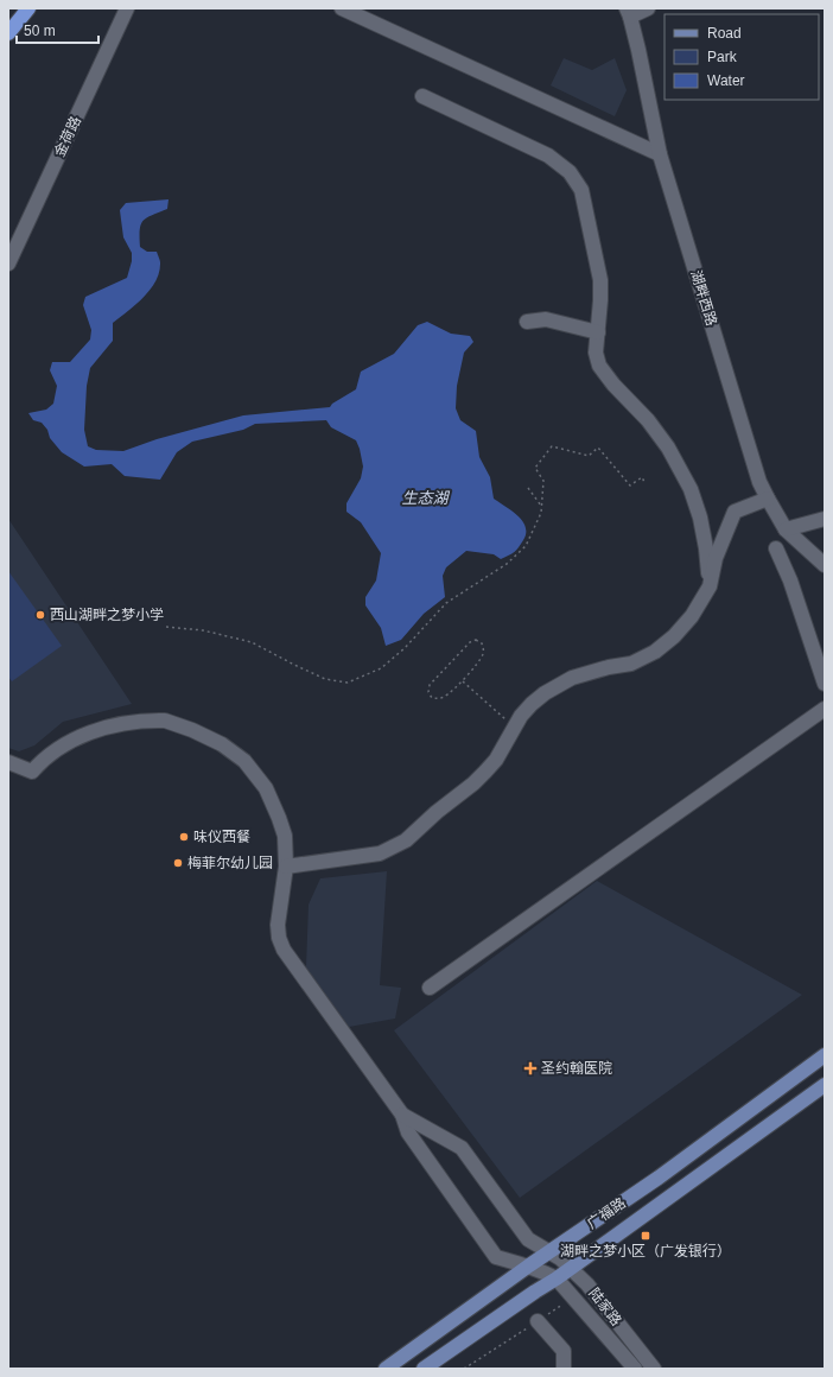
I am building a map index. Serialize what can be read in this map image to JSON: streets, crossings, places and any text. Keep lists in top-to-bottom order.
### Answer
{
  "streets": {
    "main road": ["广福路"],
    "street": ["金荷路", "湖畔西路", "陆家路"]
  },
  "crossings": [
    ["广福路", "陆家路"]
  ],
  "water": ["生态湖"],
  "places": {
    "other": ["西山湖畔之梦小学", "味仪西餐", "梅菲尔幼儿园"],
    "health": ["圣约翰医院"],
    "transit": ["湖畔之梦小区（广发银行）"]
  },
  "legend": ["Road", "Park", "Water"],
  "scale_bar": "50 m"
}
